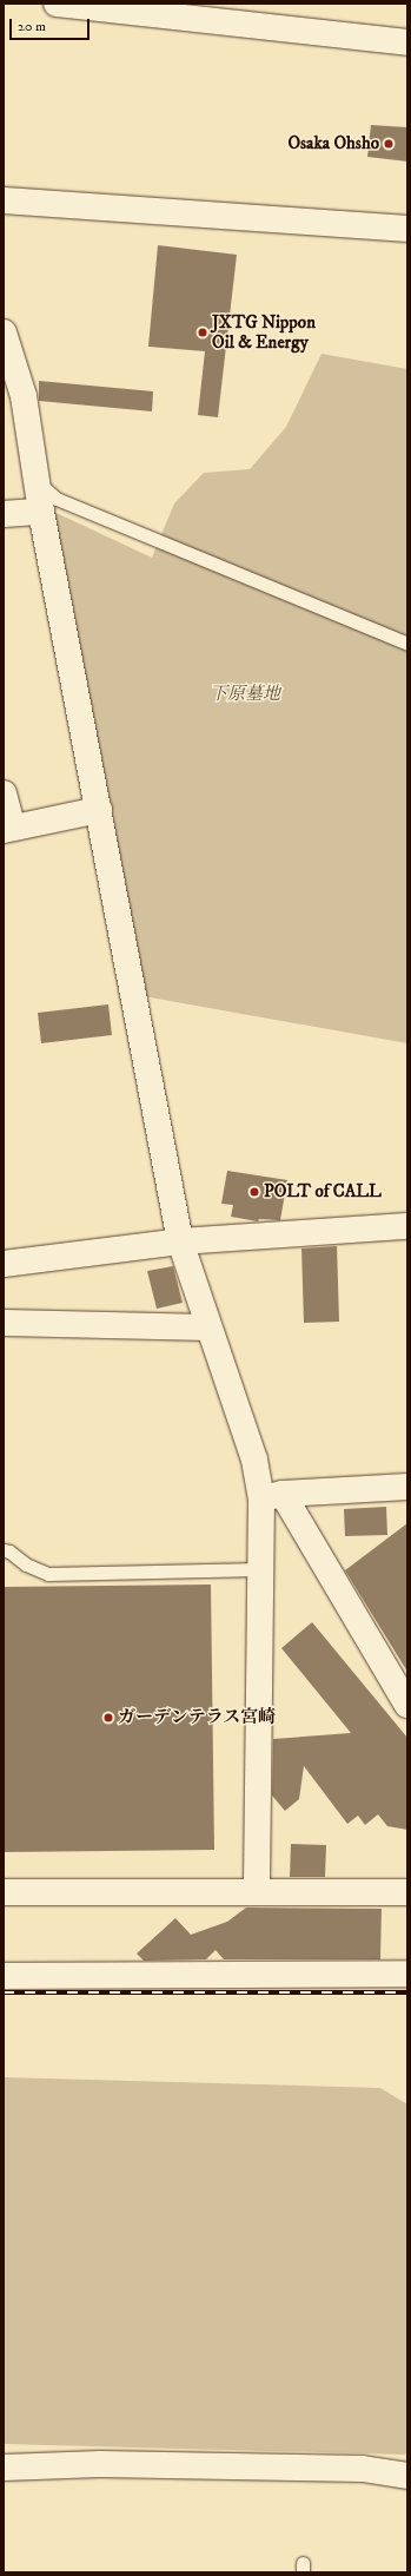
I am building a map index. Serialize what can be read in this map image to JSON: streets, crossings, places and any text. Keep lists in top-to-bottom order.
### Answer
{
  "parks": ["下原墓地"],
  "places": [
    "Osaka Ohsho",
    "JXTG Nippon Oil & Energy",
    "POLT of CALL",
    "ガーデンテラス宮崎"
  ],
  "scale_bar": "20 m"
}
